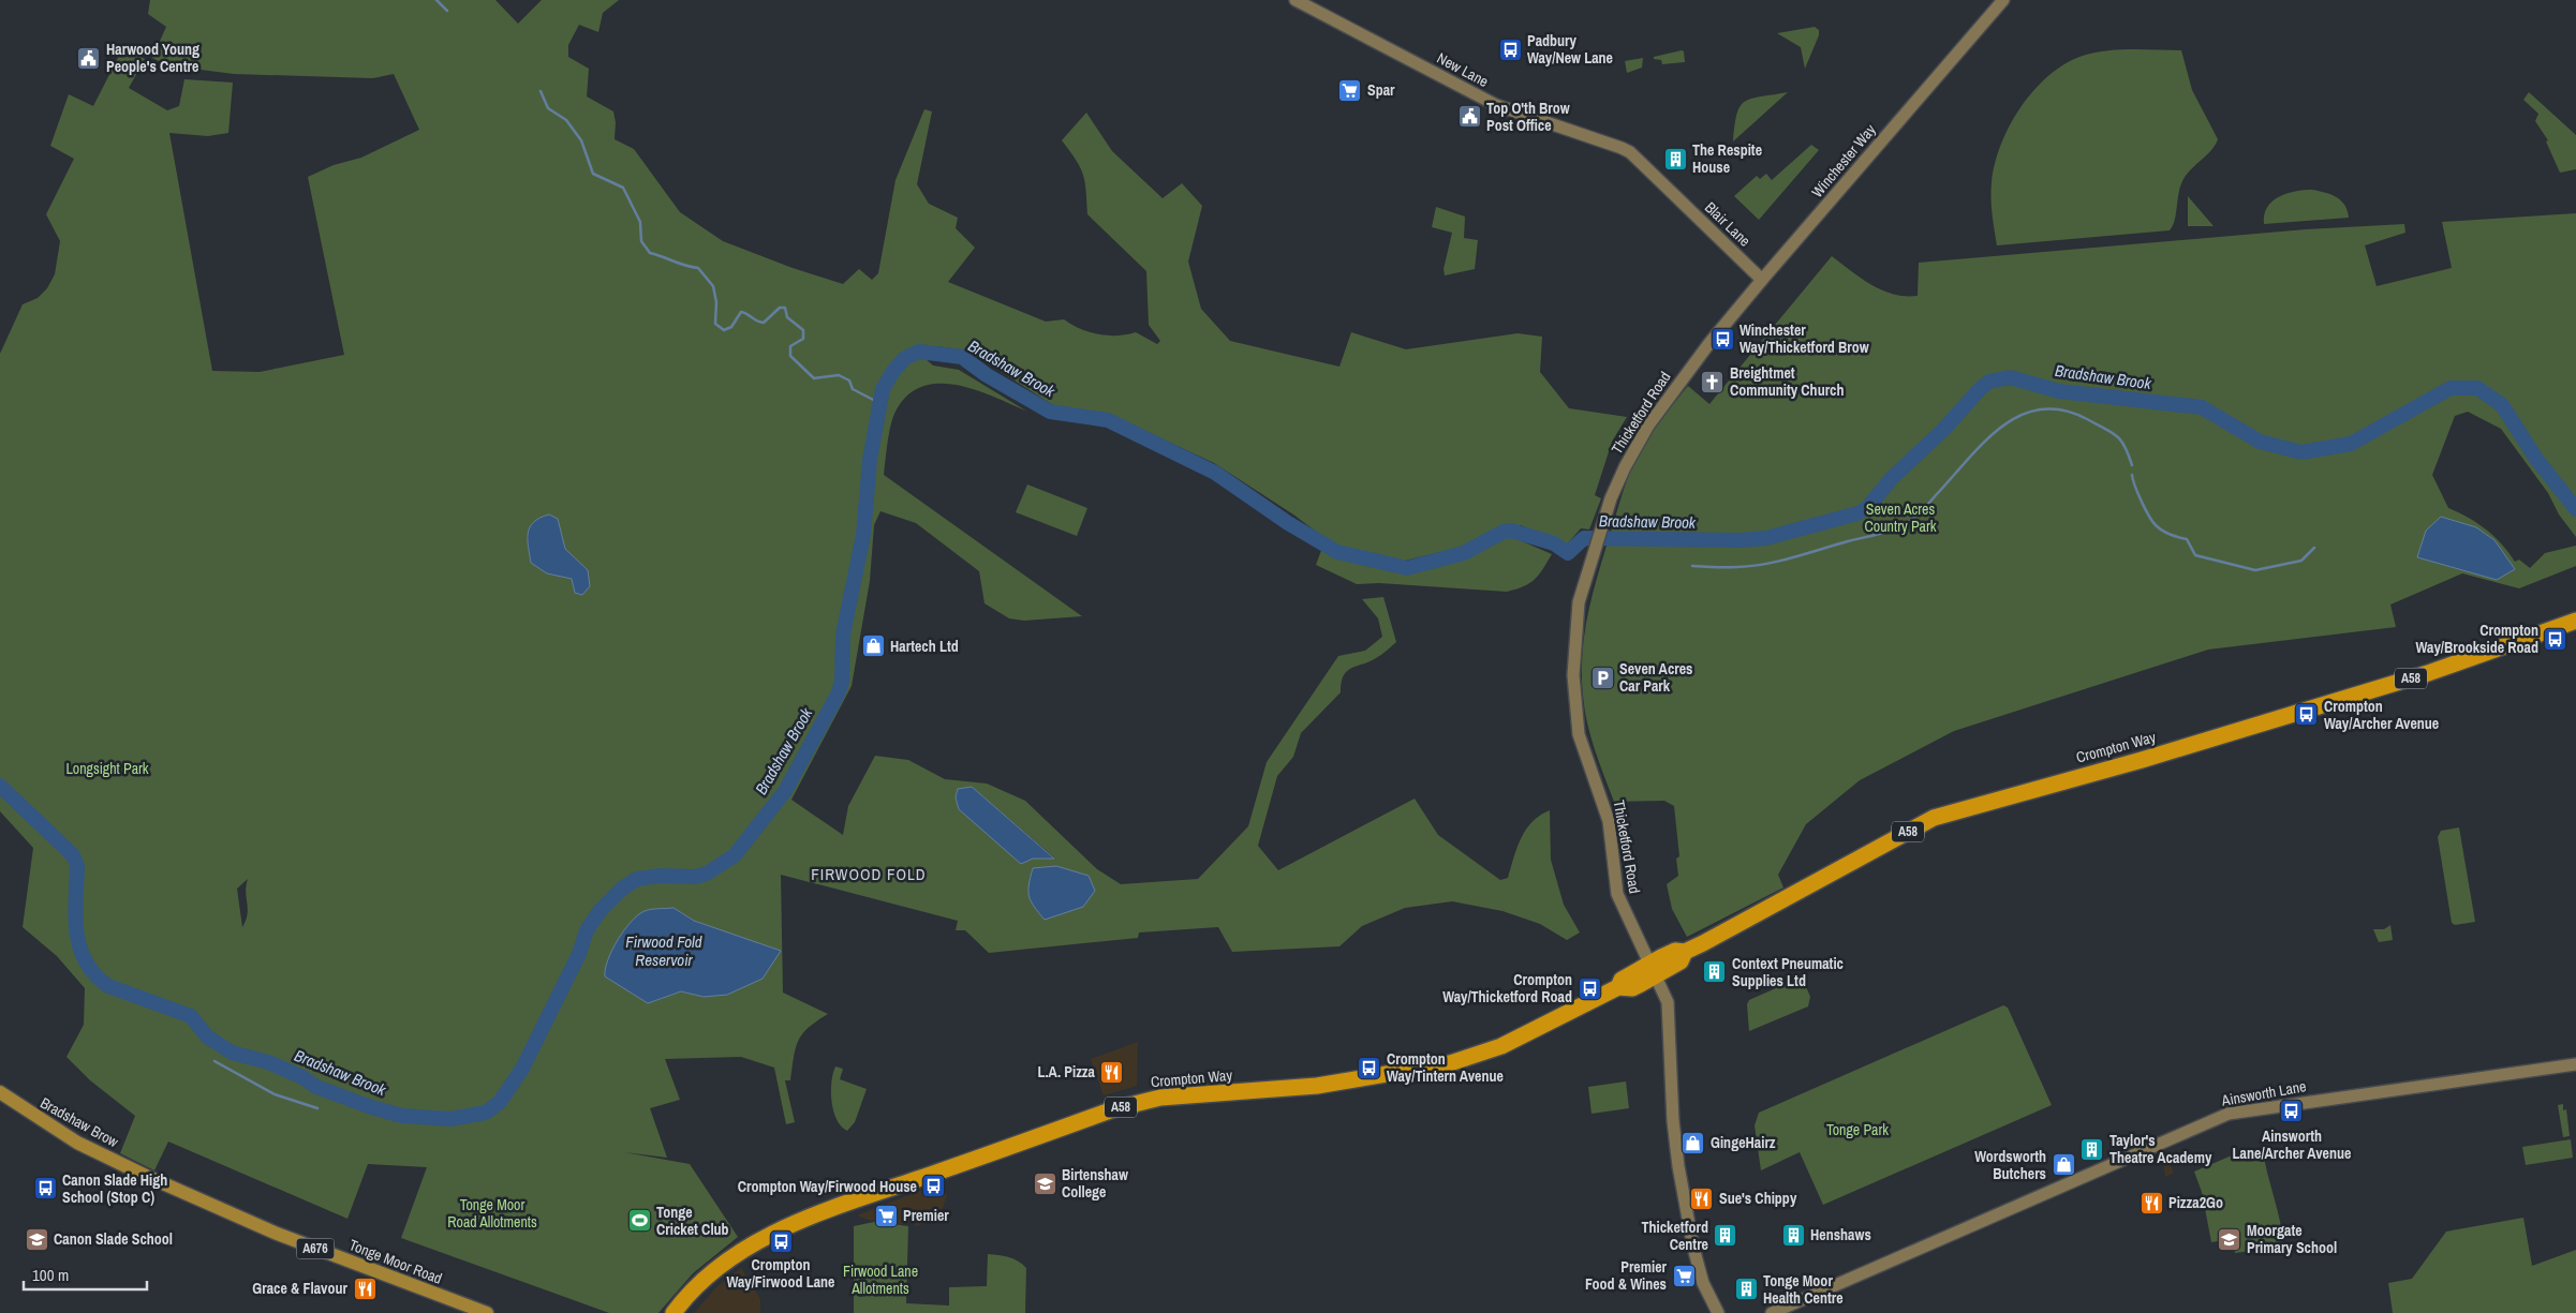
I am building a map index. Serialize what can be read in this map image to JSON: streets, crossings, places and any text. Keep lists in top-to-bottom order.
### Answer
{
  "streets": {
    "highway": ["A58", "Crompton Way"],
    "main road": ["Bradshaw Brow", "A676", "Tonge Moor Road"],
    "street": [
      "New Lane",
      "Winchester Way",
      "Blair Lane",
      "Thicketford Road",
      "Ainsworth Lane"
    ]
  },
  "crossings": [
    ["New Lane", "Blair Lane"],
    ["Winchester Way", "Blair Lane"],
    ["Winchester Way", "Thicketford Road"],
    ["Thicketford Road", "Crompton Way"],
    ["Bradshaw Brow", "Tonge Moor Road"]
  ],
  "districts": ["FIRWOOD FOLD"],
  "water": ["Bradshaw Brook", "Firwood Fold Reservoir"],
  "parks": [
    "Seven Acres Country Park",
    "Longsight Park",
    "Tonge Park",
    "Tonge Moor Road Allotments",
    "Firwood Lane Allotments"
  ],
  "places": {
    "bus stop": [
      "Padbury Way/New Lane",
      "Winchester Way/Thicketford Brow",
      "Crompton Way/Brookside Road",
      "Crompton Way/Archer Avenue",
      "Crompton Way/Thicketford Road",
      "Crompton Way/Tintern Avenue",
      "Ainsworth Lane/Archer Avenue",
      "Crompton Way/Firwood House",
      "Canon Slade High School (Stop C)",
      "Crompton Way/Firwood Lane"
    ],
    "public building": ["Harwood Young People's Centre", "Top O'th Brow Post Office"],
    "supermarket": ["Spar", "Premier", "Premier Food & Wines"],
    "building": [
      "The Respite House",
      "Context Pneumatic Supplies Ltd",
      "Taylor's Theatre Academy",
      "Henshaws",
      "Thicketford Centre",
      "Tonge Moor Health Centre"
    ],
    "church": ["Breightmet Community Church"],
    "shop": ["Hartech Ltd", "GingeHairz", "Wordsworth Butchers"],
    "parking": ["Seven Acres Car Park"],
    "restaurant": [
      "L.A. Pizza",
      "Sue's Chippy",
      "Pizza2Go",
      "Grace & Flavour"
    ],
    "school or university": ["Birtenshaw College", "Canon Slade School", "Moorgate Primary School"],
    "sports": ["Tonge Cricket Club"]
  },
  "scale_bar": "100 m"
}
